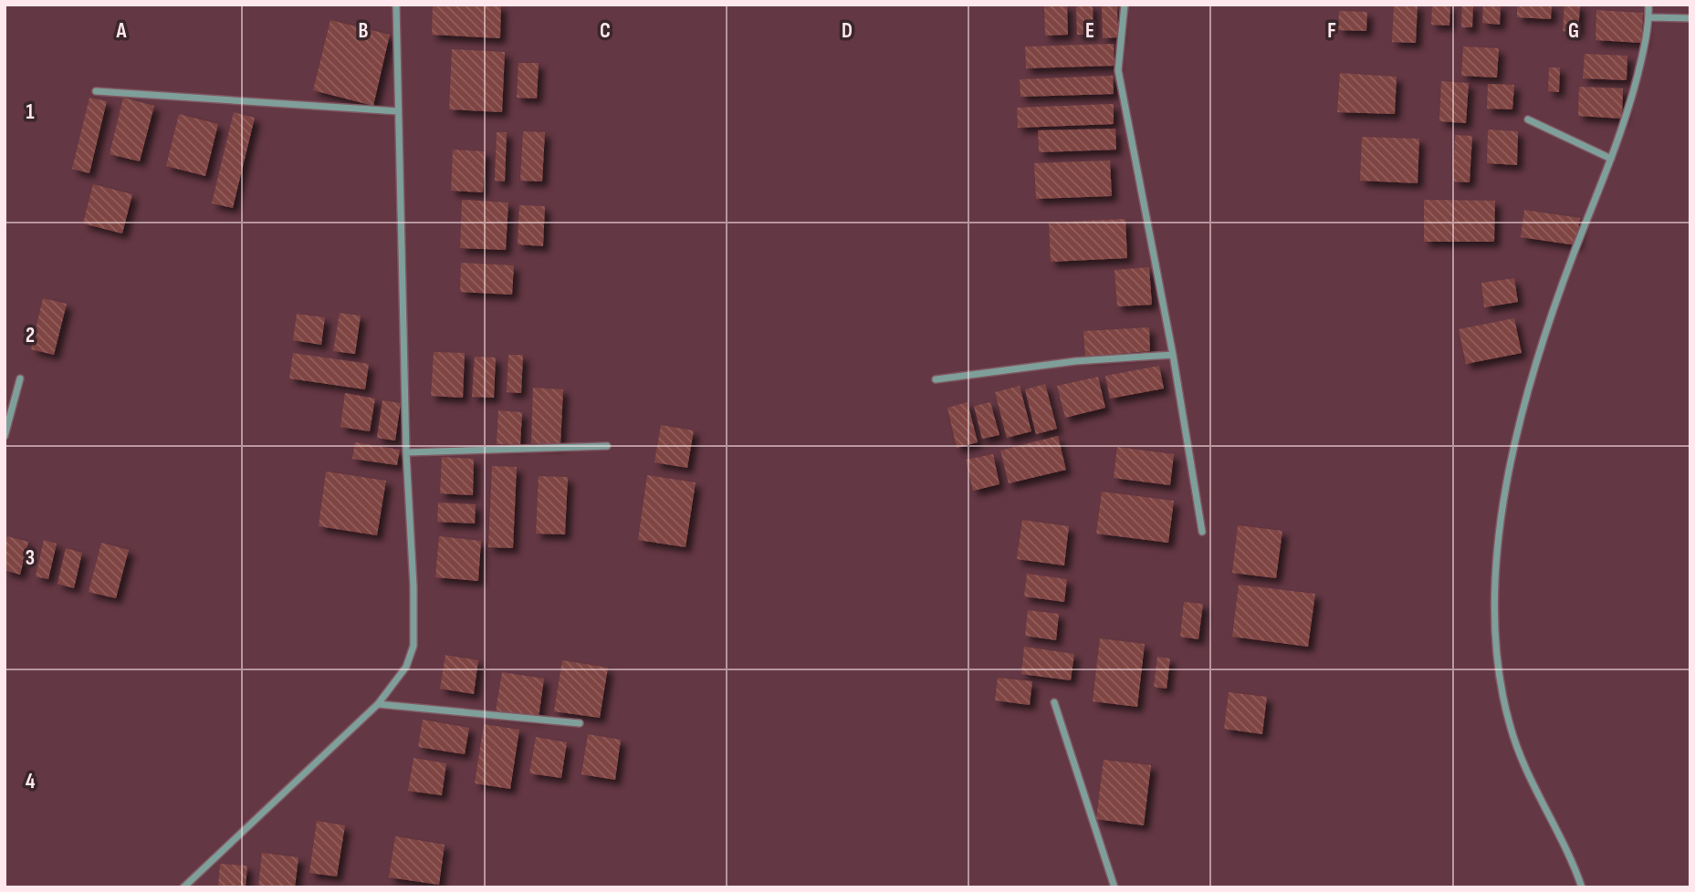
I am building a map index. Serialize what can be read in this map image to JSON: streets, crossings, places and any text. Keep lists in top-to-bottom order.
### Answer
{
  "grid": {
    "columns": [
      "A",
      "B",
      "C",
      "D",
      "E",
      "F",
      "G"
    ],
    "rows": [
      "1",
      "2",
      "3",
      "4"
    ]
  }
}
